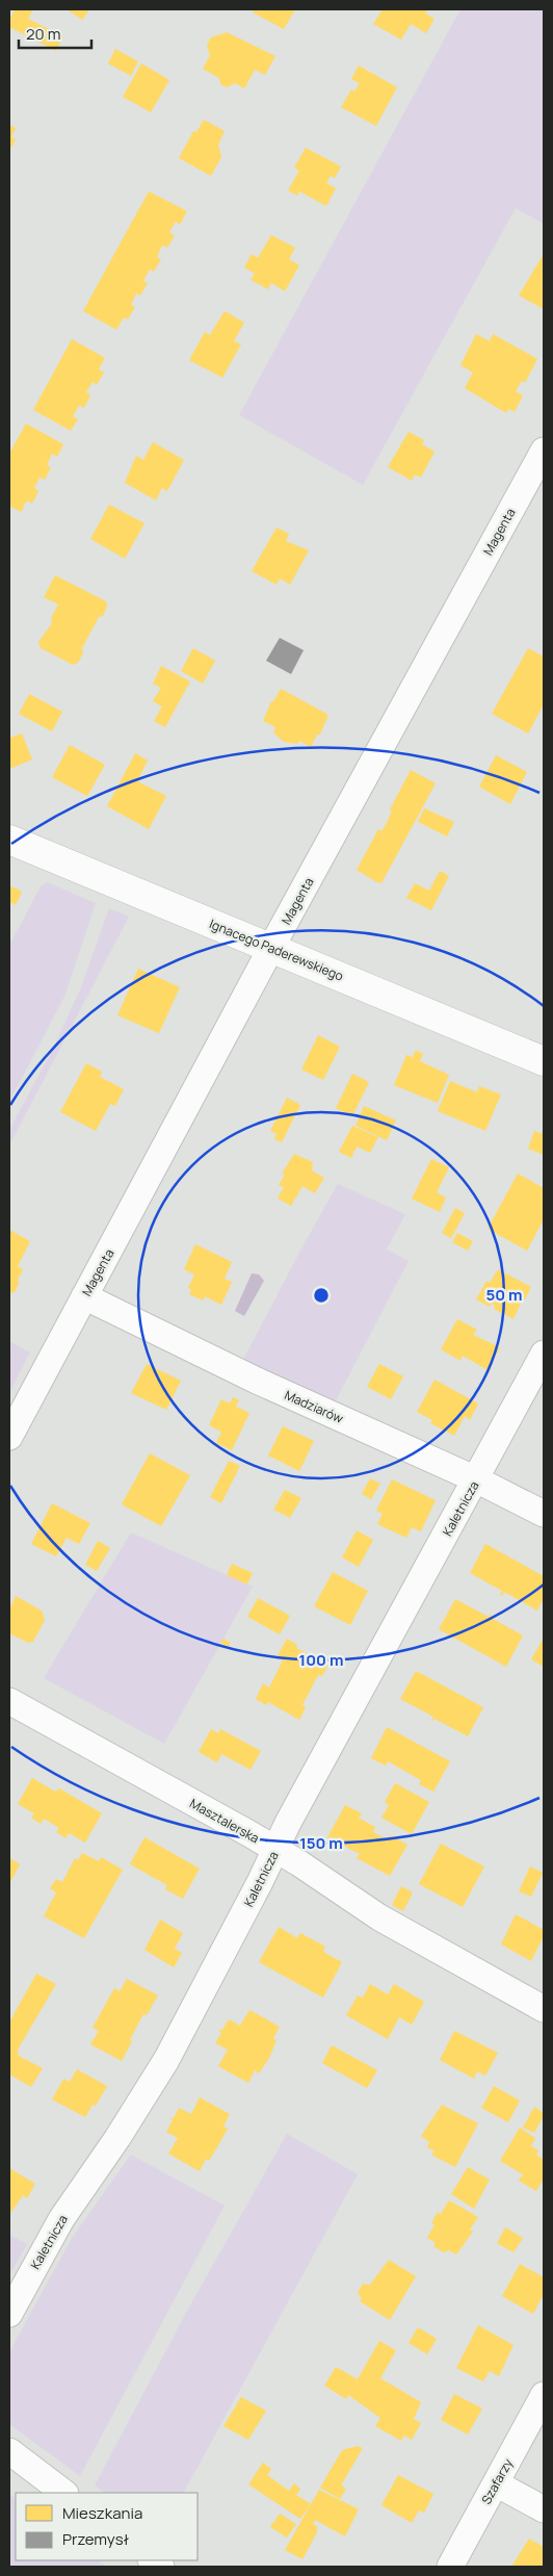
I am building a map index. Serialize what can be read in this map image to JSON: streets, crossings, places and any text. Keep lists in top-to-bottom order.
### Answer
{
  "streets": {
    "street": [
      "Magenta",
      "Ignacego Paderewskiego",
      "Madziarów",
      "Kaletnicza",
      "Masztalerska",
      "Szafarzy"
    ]
  },
  "crossings": [
    ["Magenta", "Ignacego Paderewskiego"],
    ["Magenta", "Madziarów"],
    ["Madziarów", "Kaletnicza"],
    ["Kaletnicza", "Masztalerska"]
  ],
  "legend": ["Mieszkania", "Przemysł"],
  "scale_bar": "20 m",
  "rings": ["50 m", "100 m", "150 m"]
}
